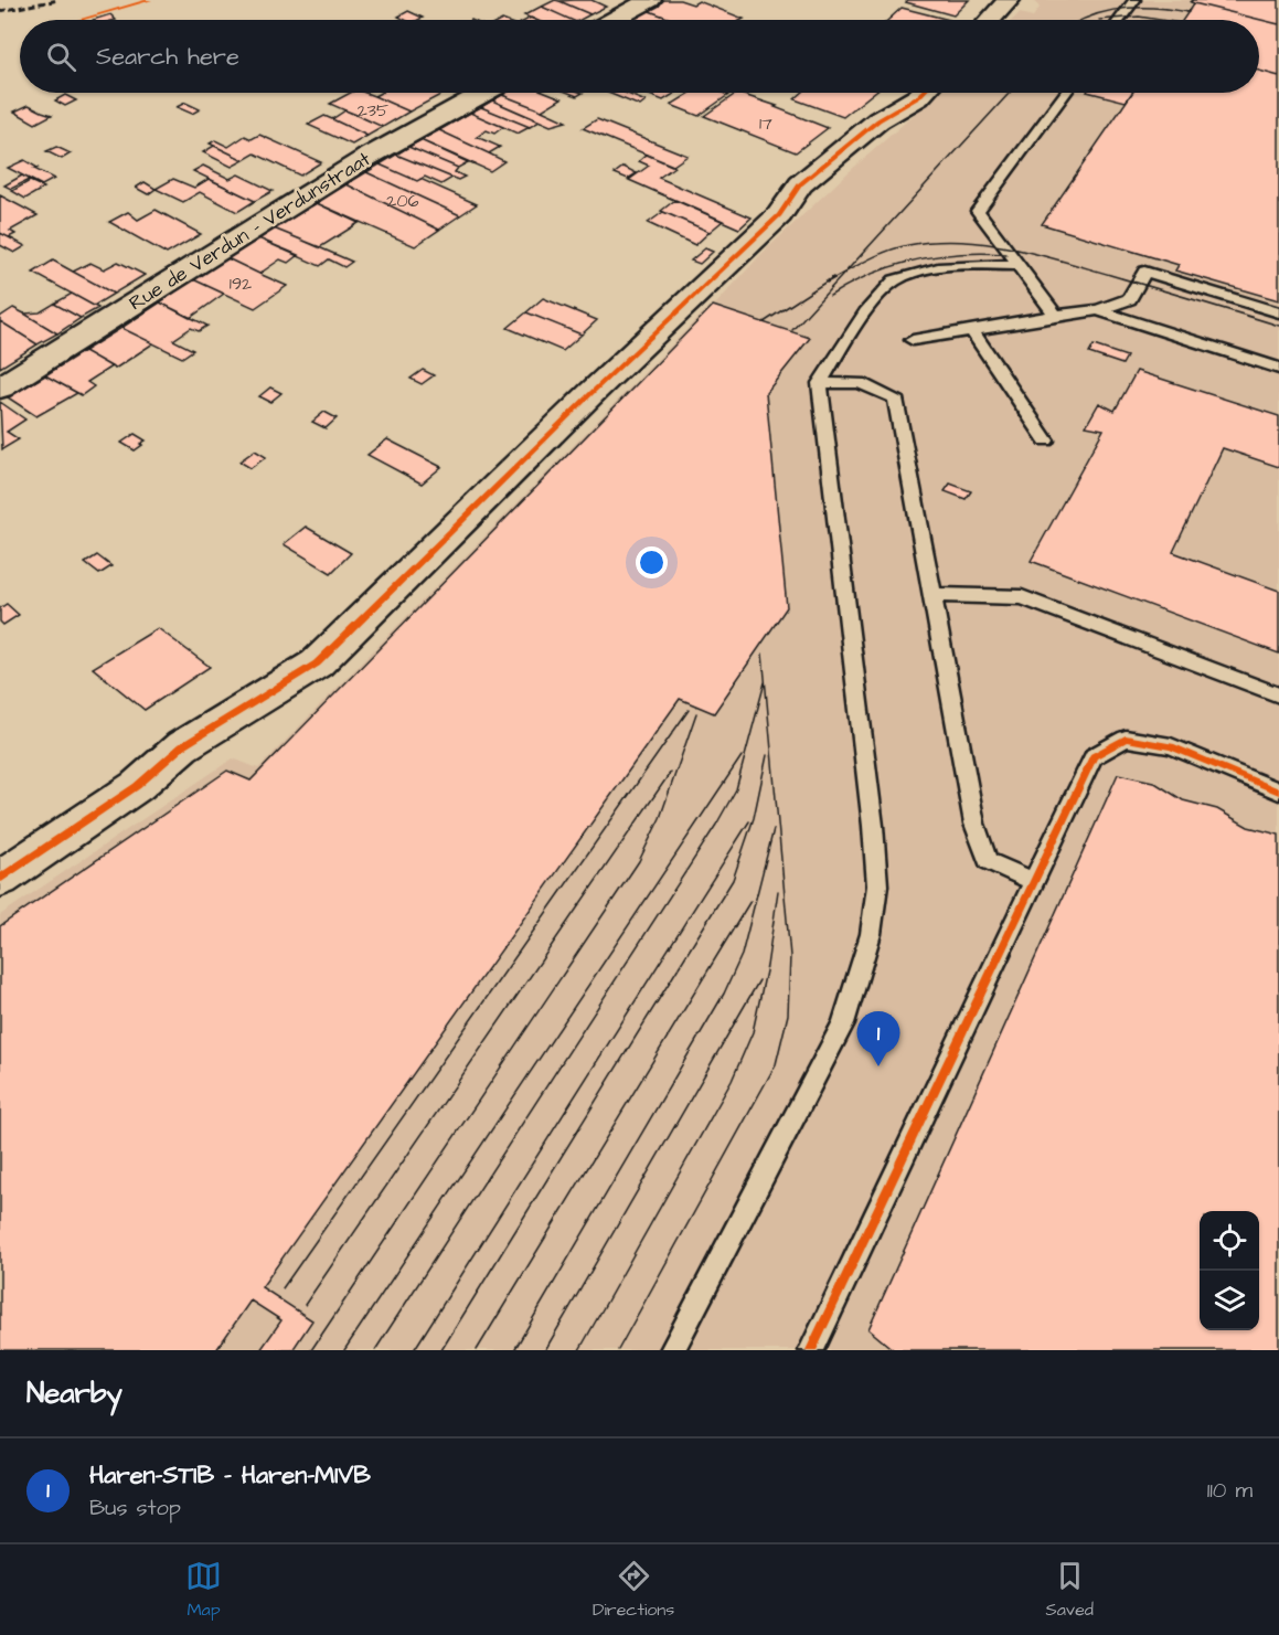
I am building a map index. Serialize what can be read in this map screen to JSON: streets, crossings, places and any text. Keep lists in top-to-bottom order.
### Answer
{
  "streets": {
    "street": ["Rue de Verdun - Verdunstraat"]
  },
  "house_numbers": [
    "235",
    "17",
    "206",
    "192"
  ],
  "page": {
    "search": "Search here",
    "pins": "1",
    "heading": "Nearby",
    "list": [
      {
        "mark": "1",
        "name": "Haren-STIB - Haren-MIVB",
        "note": "Bus stop",
        "value": "110 m"
      }
    ],
    "nav": ["Map", "Directions", "Saved"]
  }
}
